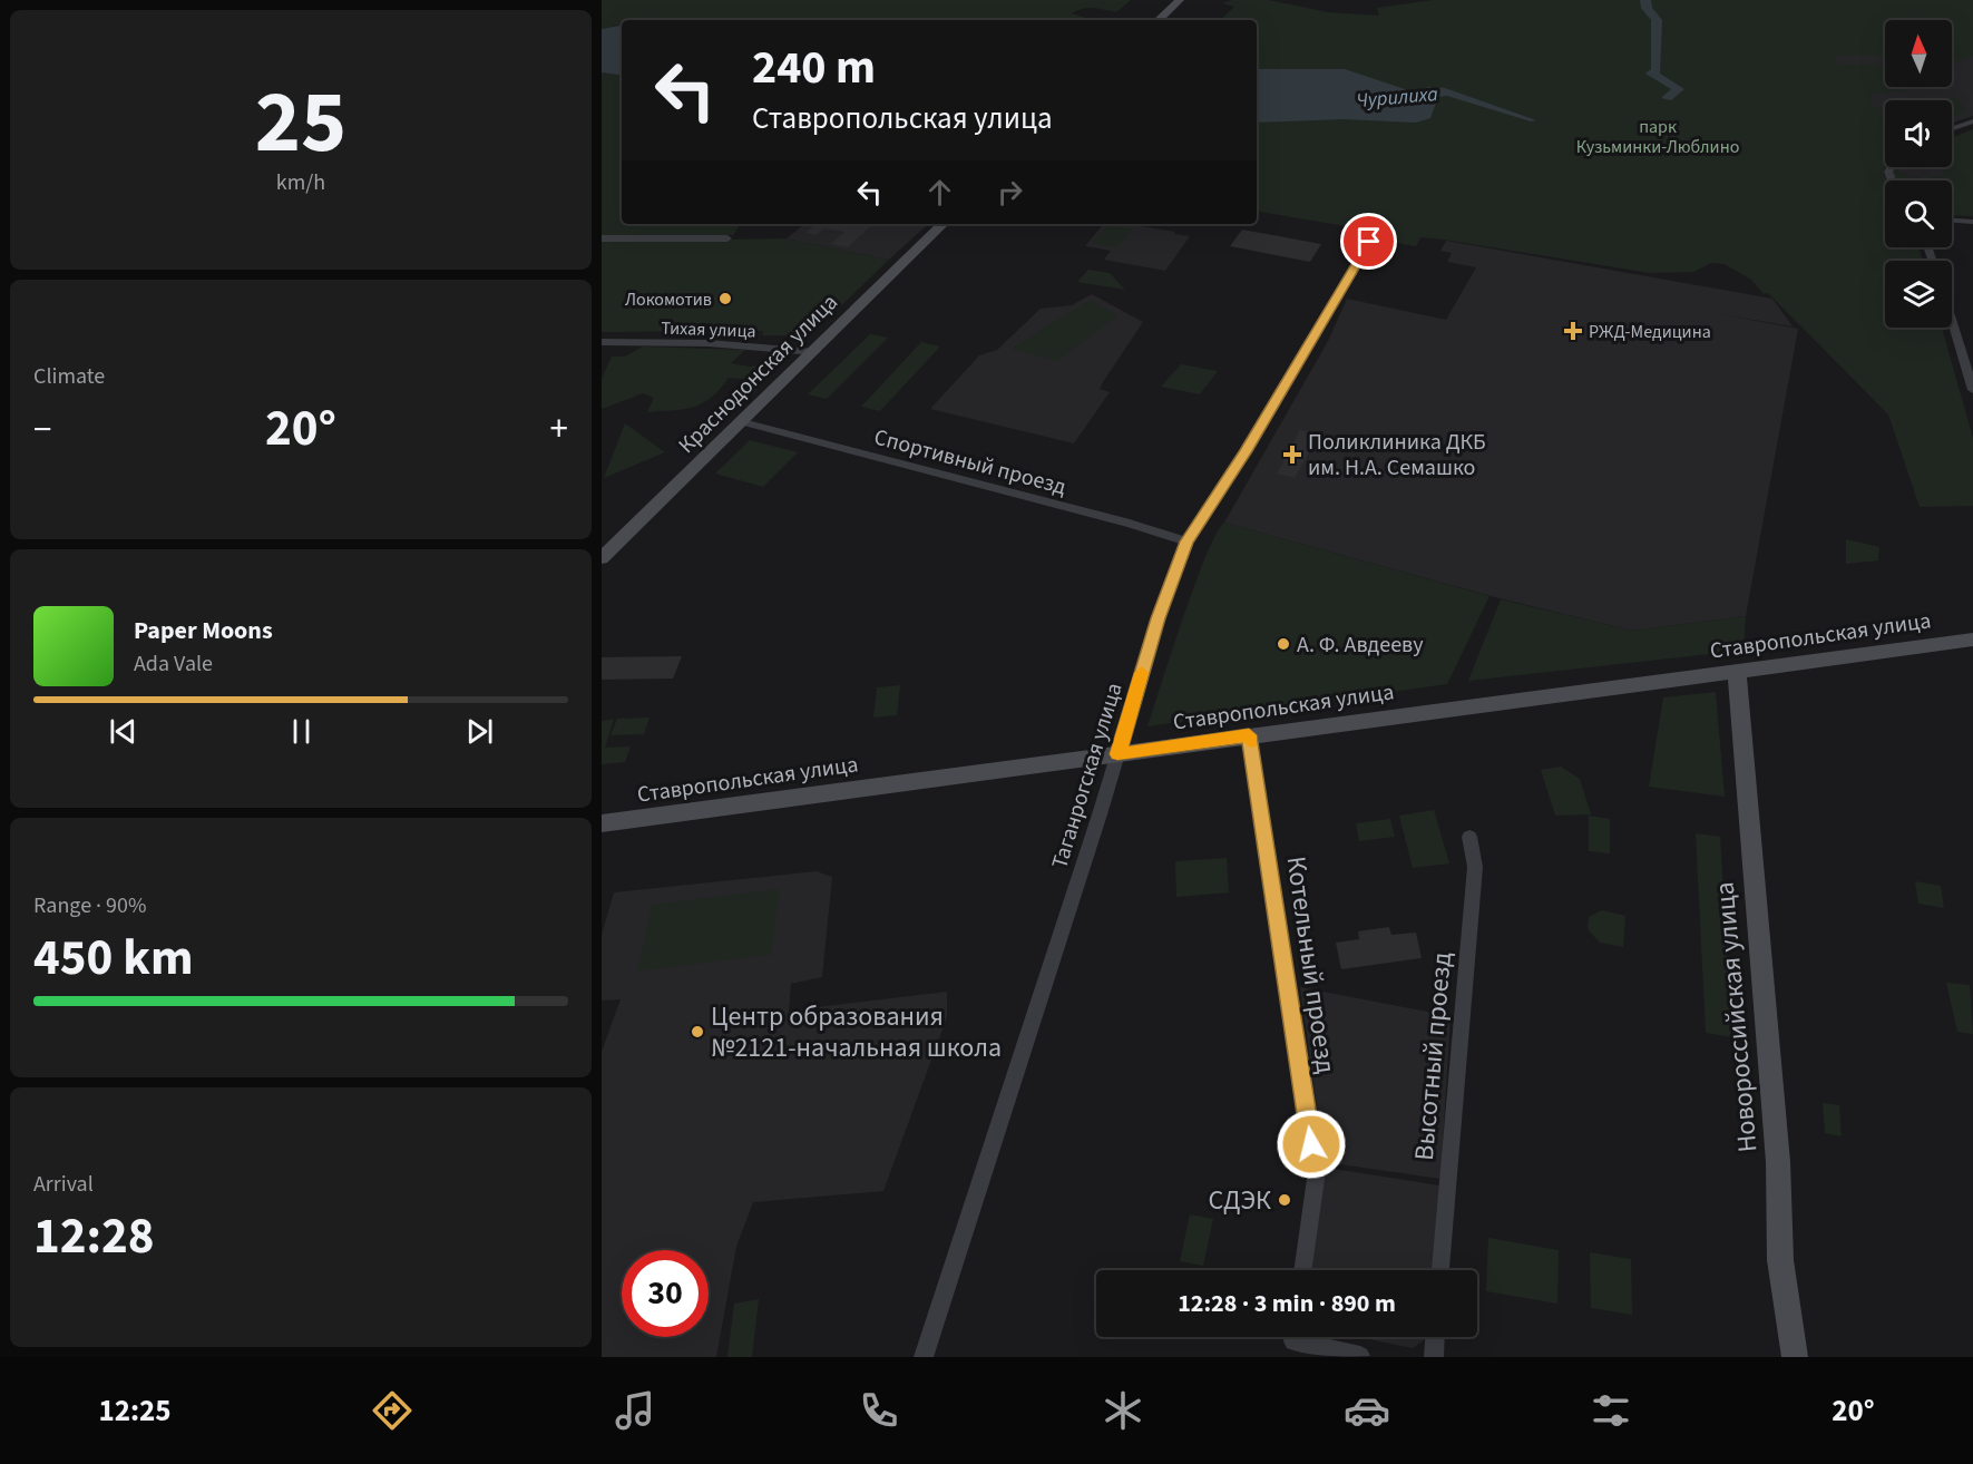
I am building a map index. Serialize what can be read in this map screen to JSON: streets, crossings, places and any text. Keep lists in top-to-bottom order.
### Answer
{
  "streets": {
    "main road": ["Краснодонская улица", "Ставропольская улица", "Новороссийская улица"],
    "street": [
      "Тихая улица",
      "Спортивный проезд",
      "Таганрогская улица",
      "Котельный проезд",
      "Высотный проезд"
    ]
  },
  "crossings": [
    ["Тихая улица", "Краснодонская улица"],
    ["Краснодонская улица", "Спортивный проезд"],
    ["Спортивный проезд", "Таганрогская улица"],
    ["Ставропольская улица", "Таганрогская улица"],
    ["Ставропольская улица", "Котельный проезд"],
    ["Ставропольская улица", "Новороссийская улица"]
  ],
  "water": ["Чурилиха"],
  "parks": ["парк Кузьминки-Люблино"],
  "places": {
    "other": [
      "Локомотив",
      "А. Ф. Авдееву",
      "Центр образования №2121-начальная школа",
      "СДЭК"
    ],
    "health": ["РЖД-Медицина", "Поликлиника ДКБ им. Н.А. Семашко"]
  },
  "north": "top",
  "page": {
    "tile": [
      ["25", "km/h"],
      "Climate",
      ["Range · 90%", "450 km"],
      ["Arrival", "12:28"]
    ],
    "turn": ["240 m", "Ставропольская улица"],
    "heat": ["−", "20°", "+"],
    "song": ["Paper Moons", "Ada Vale"],
    "limit": "30",
    "trip": "12:28 · 3 min · 890 m",
    "tabs": ["12:25", "20°"]
  }
}
